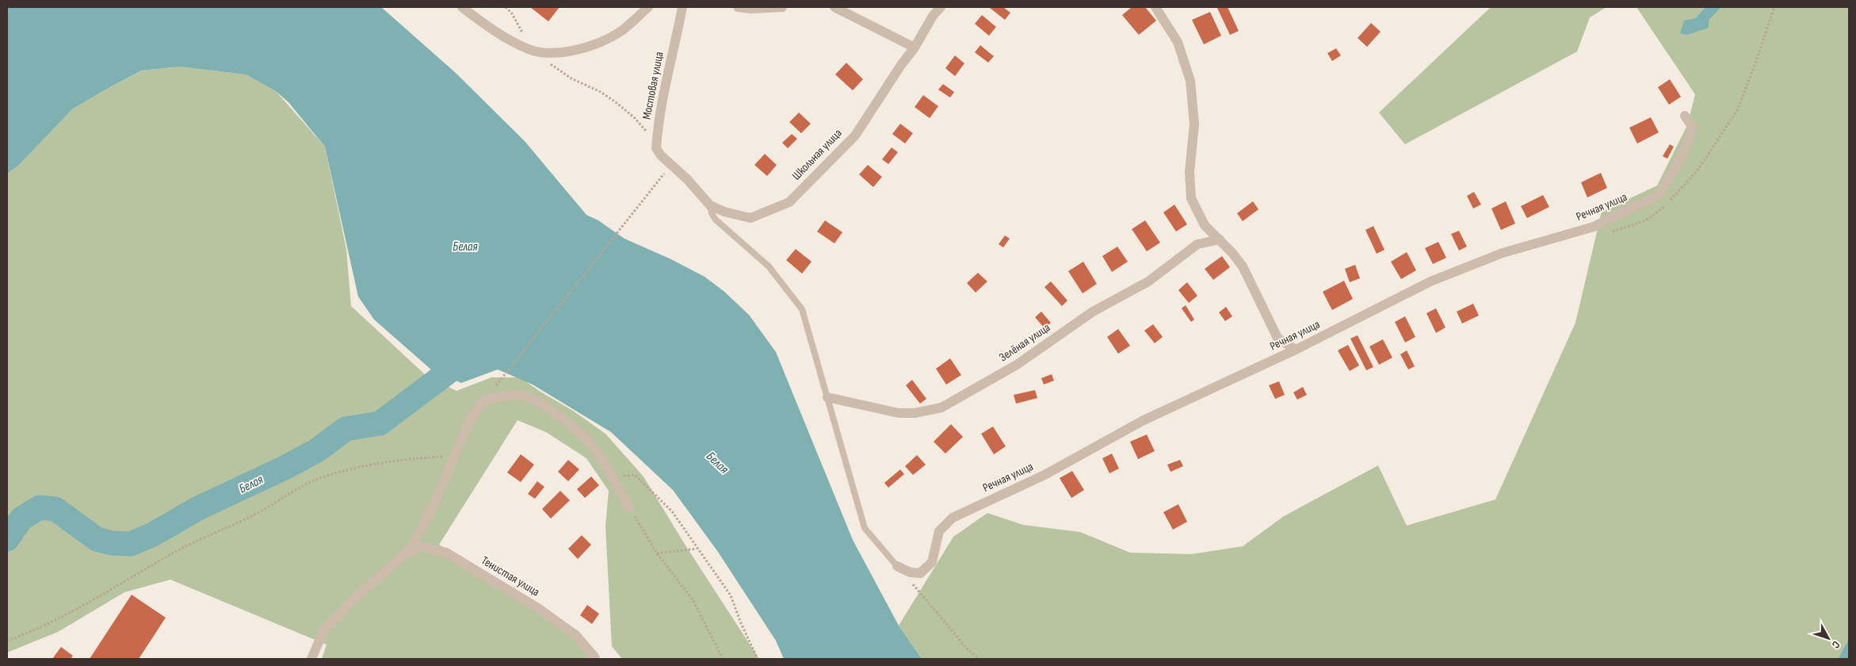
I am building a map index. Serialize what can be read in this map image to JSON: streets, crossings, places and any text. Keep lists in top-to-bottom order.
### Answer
{
  "streets": {
    "street": [
      "Мостовая улица",
      "Школьная улица",
      "Речная улица",
      "Зелёная улица",
      "Тенистая улица"
    ]
  },
  "water": ["Белая"],
  "north": "bottom right"
}
